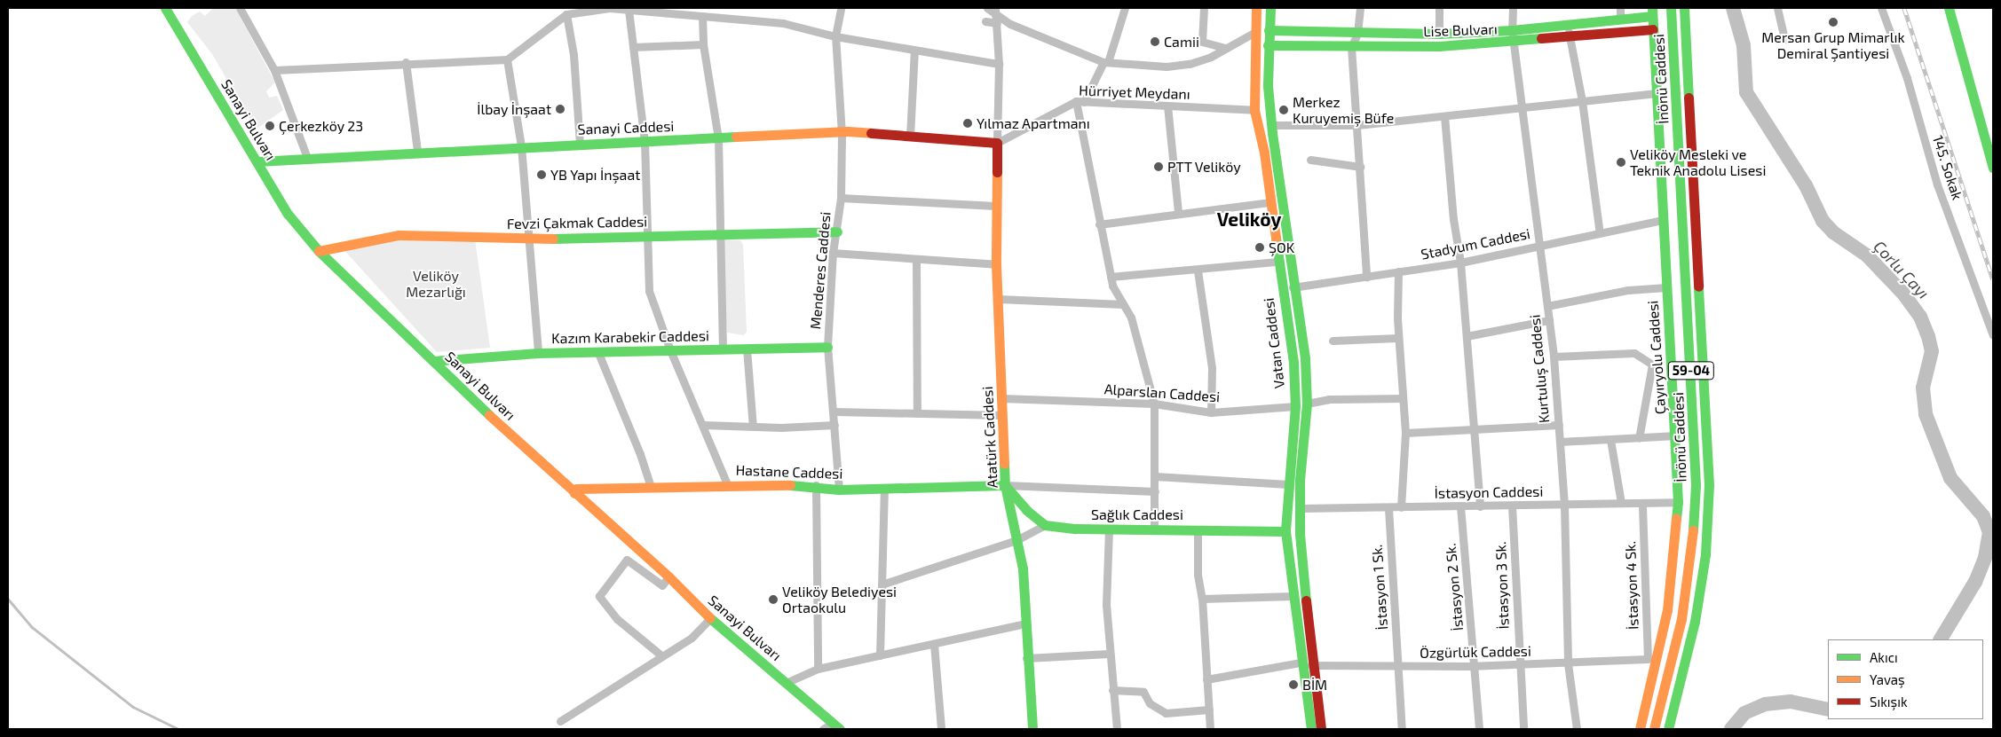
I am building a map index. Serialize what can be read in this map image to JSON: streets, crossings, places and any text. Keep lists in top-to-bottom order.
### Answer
{
  "streets": {
    "street": [
      "Lise Bulvarı",
      "İnönü Caddesi",
      "Hürriyet Meydanı",
      "Sanayi Bulvarı",
      "Sanayi Caddesi",
      "145. Sokak",
      "Fevzi Çakmak Caddesi",
      "Stadyum Caddesi",
      "Menderes Caddesi",
      "Kazım Karabekir Caddesi",
      "Vatan Caddesi",
      "Çayıryolu Caddesi",
      "Kurtuluş Caddesi",
      "59-04",
      "Alparslan Caddesi",
      "Atatürk Caddesi",
      "Hastane Caddesi",
      "İstasyon Caddesi",
      "Sağlık Caddesi",
      "İstasyon 3 Sk.",
      "İstasyon 4 Sk.",
      "İstasyon 1 Sk.",
      "İstasyon 2 Sk.",
      "Özgürlük Caddesi"
    ]
  },
  "crossings": [
    ["Lise Bulvarı", "Vatan Caddesi"],
    ["Lise Bulvarı", "Çayıryolu Caddesi"],
    ["Lise Bulvarı", "Kurtuluş Caddesi"],
    ["Hürriyet Meydanı", "Sanayi Caddesi"],
    ["Hürriyet Meydanı", "Vatan Caddesi"],
    ["Hürriyet Meydanı", "Atatürk Caddesi"],
    ["Sanayi Bulvarı", "Sanayi Caddesi"],
    ["Sanayi Bulvarı", "Fevzi Çakmak Caddesi"],
    ["Sanayi Bulvarı", "Kazım Karabekir Caddesi"],
    ["Sanayi Bulvarı", "Hastane Caddesi"],
    ["Sanayi Caddesi", "Menderes Caddesi"],
    ["Sanayi Caddesi", "Atatürk Caddesi"],
    ["Fevzi Çakmak Caddesi", "Menderes Caddesi"],
    ["Stadyum Caddesi", "Vatan Caddesi"],
    ["Stadyum Caddesi", "Çayıryolu Caddesi"],
    ["Stadyum Caddesi", "Kurtuluş Caddesi"],
    ["Menderes Caddesi", "Kazım Karabekir Caddesi"],
    ["Menderes Caddesi", "Hastane Caddesi"],
    ["Vatan Caddesi", "Alparslan Caddesi"],
    ["Vatan Caddesi", "İstasyon Caddesi"],
    ["Vatan Caddesi", "Sağlık Caddesi"],
    ["Vatan Caddesi", "Özgürlük Caddesi"],
    ["Çayıryolu Caddesi", "İstasyon Caddesi"],
    ["Kurtuluş Caddesi", "İstasyon Caddesi"],
    ["Kurtuluş Caddesi", "Özgürlük Caddesi"],
    ["Alparslan Caddesi", "Atatürk Caddesi"],
    ["Atatürk Caddesi", "Hastane Caddesi"],
    ["İstasyon Caddesi", "İstasyon 3 Sk."],
    ["İstasyon Caddesi", "İstasyon 4 Sk."],
    ["İstasyon Caddesi", "İstasyon 1 Sk."],
    ["İstasyon Caddesi", "İstasyon 2 Sk."],
    ["İstasyon 3 Sk.", "Özgürlük Caddesi"],
    ["İstasyon 4 Sk.", "Özgürlük Caddesi"],
    ["İstasyon 1 Sk.", "Özgürlük Caddesi"],
    ["İstasyon 2 Sk.", "Özgürlük Caddesi"]
  ],
  "districts": ["Veliköy"],
  "water": ["Çorlu Çayı"],
  "parks": ["Veliköy Mezarlığı"],
  "places": [
    "Mersan Grup Mimarlık Demiral Şantiyesi",
    "Camii",
    "İlbay İnşaat",
    "Merkez Kuruyemiş Büfe",
    "Yılmaz Apartmanı",
    "Çerkezköy 23",
    "Veliköy Mesleki ve Teknik Anadolu Lisesi",
    "PTT Veliköy",
    "YB Yapı İnşaat",
    "ŞOK",
    "Veliköy Belediyesi Ortaokulu",
    "BİM"
  ],
  "legend": ["Akıcı", "Yavaş", "Sıkışık"]
}
